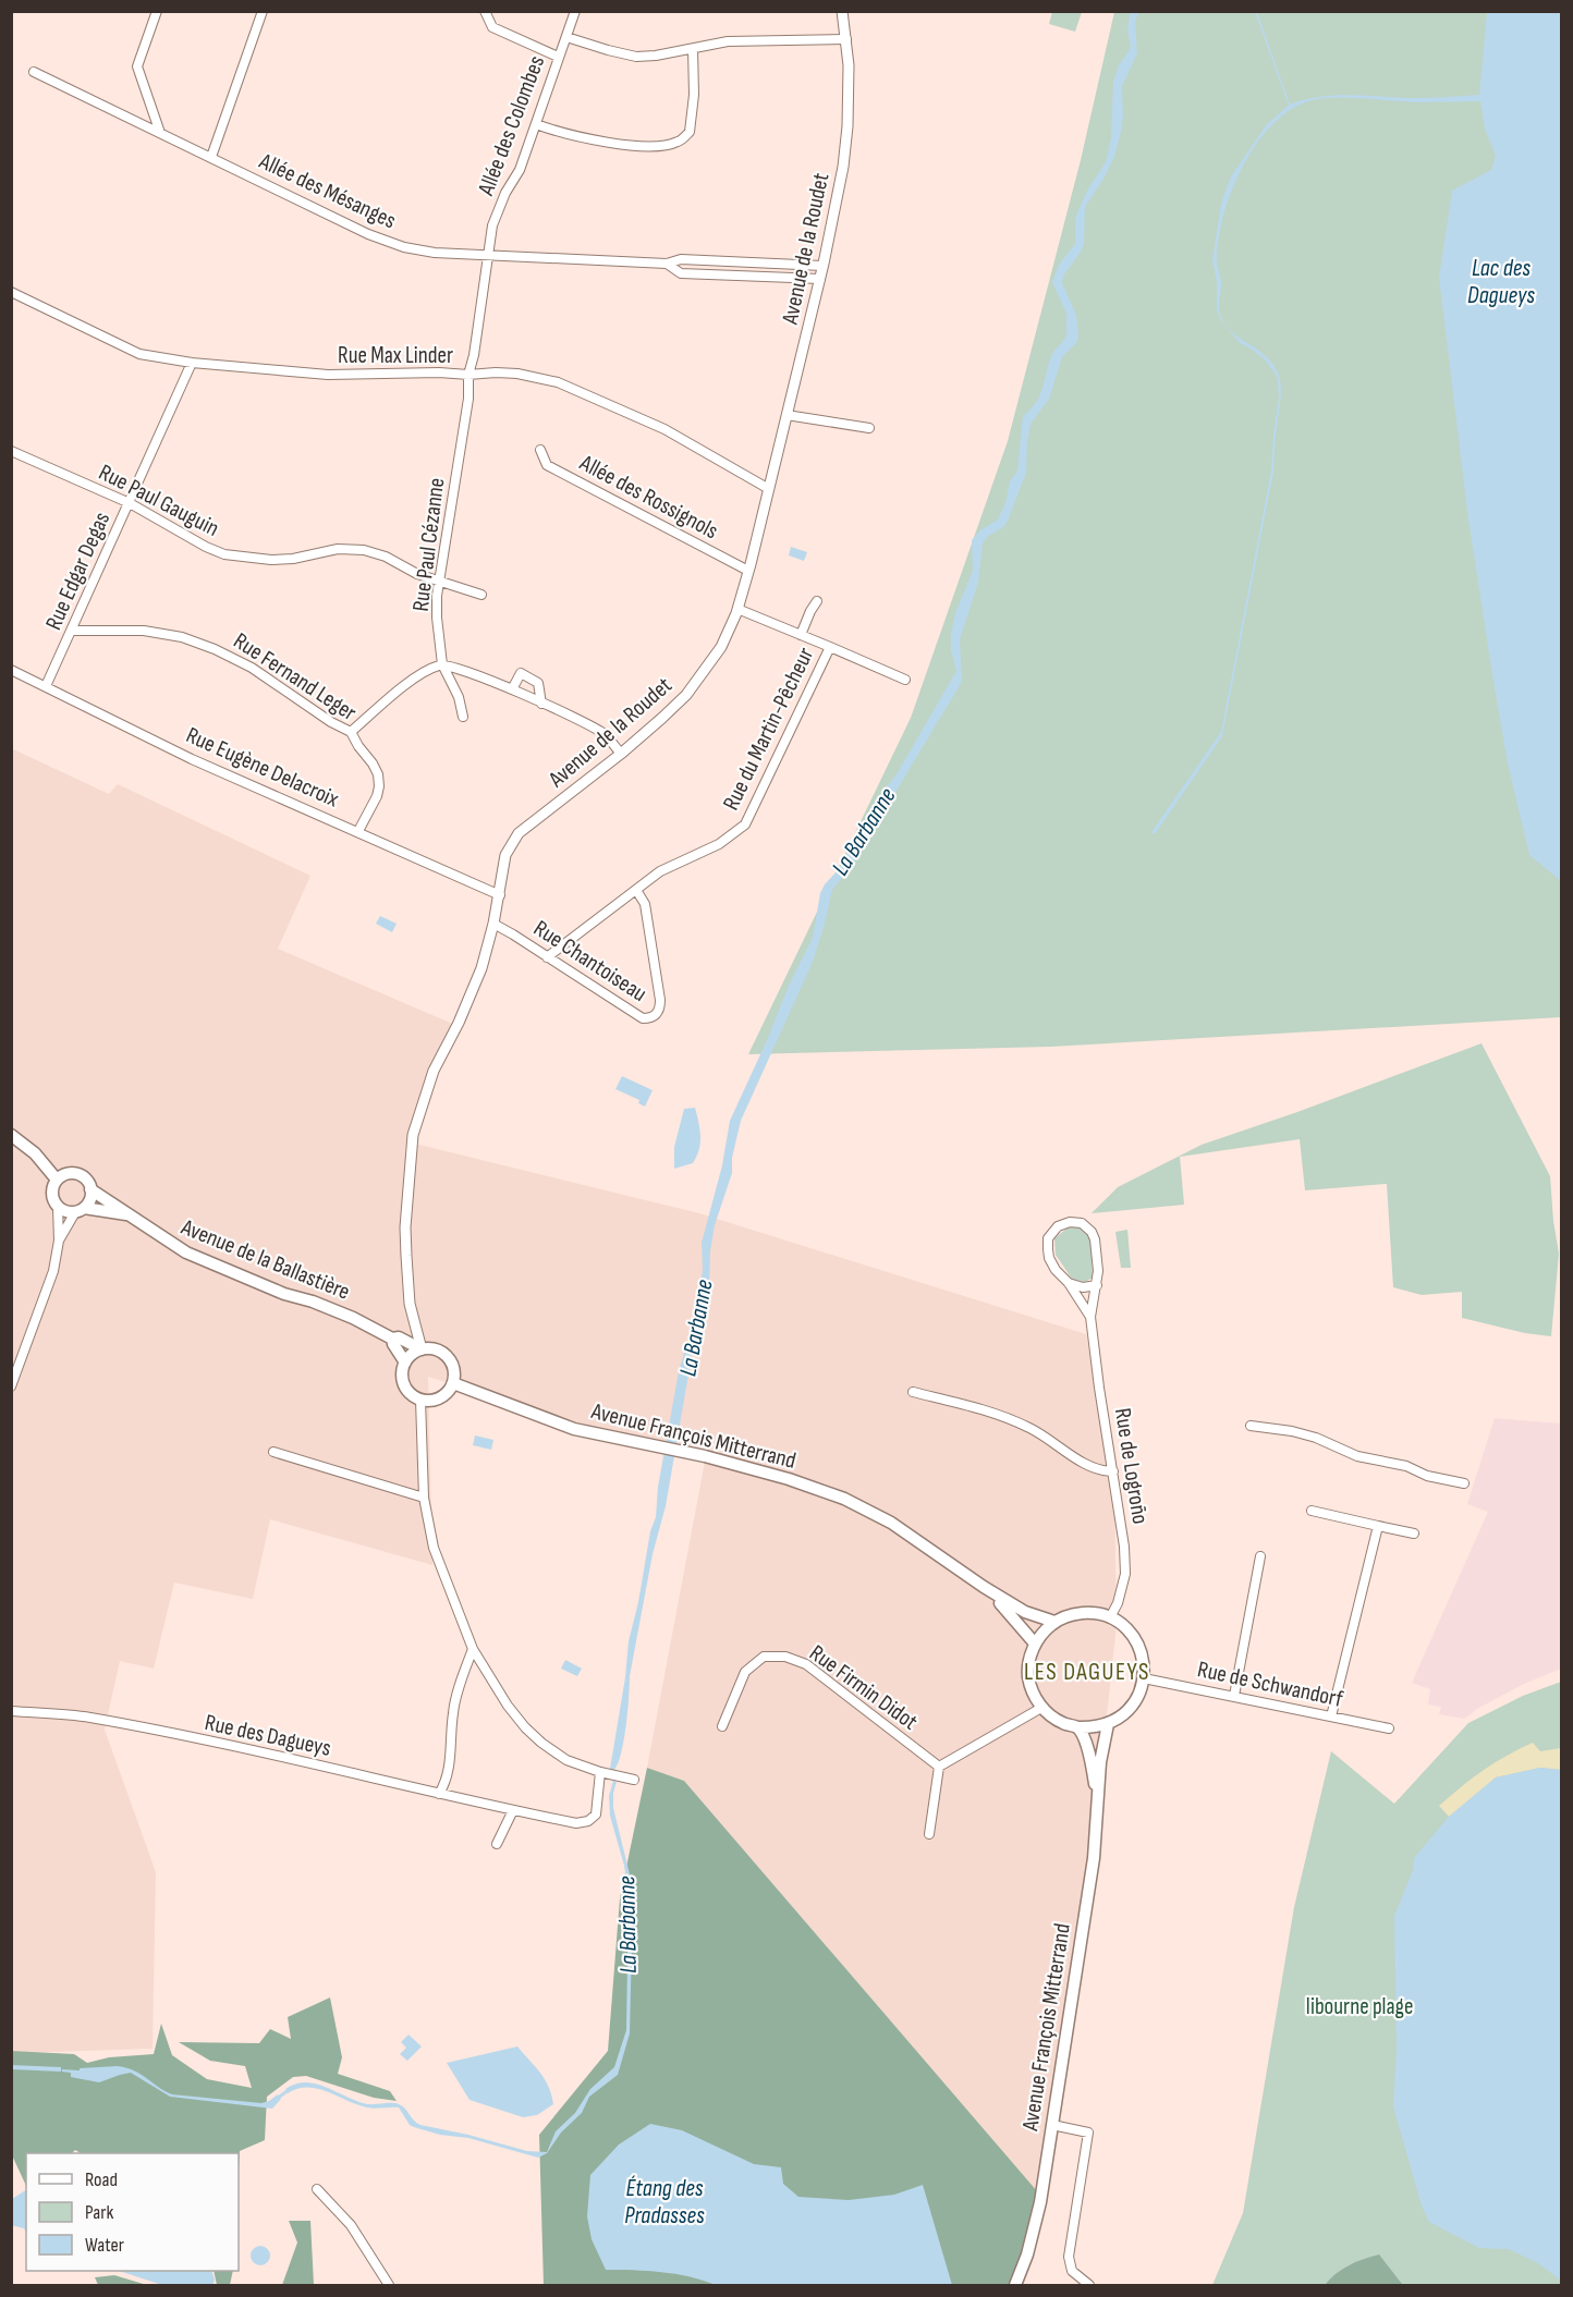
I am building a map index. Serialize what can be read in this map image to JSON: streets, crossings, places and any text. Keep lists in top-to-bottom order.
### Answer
{
  "streets": {
    "main road": ["Avenue de la Ballastière", "Avenue François Mitterrand"],
    "street": [
      "Allée des Colombes",
      "Allée des Mésanges",
      "Avenue de la Roudet",
      "Rue Max Linder",
      "Allée des Rossignols",
      "Rue Paul Gauguin",
      "Rue Paul Cézanne",
      "Rue Edgar Degas",
      "Rue Fernand Leger",
      "Rue du Martin-Pêcheur",
      "Rue Eugène Delacroix",
      "Rue Chantoiseau",
      "Rue de Logroño",
      "Rue de Schwandorf",
      "Rue Firmin Didot",
      "Rue des Dagueys"
    ]
  },
  "crossings": [
    ["Allée des Colombes", "Allée des Mésanges"],
    ["Allée des Colombes", "Rue Max Linder"],
    ["Allée des Colombes", "Rue Paul Cézanne"],
    ["Allée des Mésanges", "Avenue de la Roudet"],
    ["Avenue de la Roudet", "Rue Max Linder"],
    ["Avenue de la Roudet", "Allée des Rossignols"],
    ["Avenue de la Roudet", "Rue du Martin-Pêcheur"],
    ["Avenue de la Roudet", "Rue Eugène Delacroix"],
    ["Avenue de la Roudet", "Rue Chantoiseau"],
    ["Avenue de la Roudet", "Avenue de la Ballastière"],
    ["Avenue de la Roudet", "Avenue François Mitterrand"],
    ["Rue Max Linder", "Rue Paul Cézanne"],
    ["Rue Max Linder", "Rue Edgar Degas"],
    ["Rue Paul Gauguin", "Rue Paul Cézanne"],
    ["Rue Paul Gauguin", "Rue Edgar Degas"],
    ["Rue Edgar Degas", "Rue Fernand Leger"],
    ["Rue Edgar Degas", "Rue Eugène Delacroix"],
    ["Rue Fernand Leger", "Rue Eugène Delacroix"],
    ["Rue du Martin-Pêcheur", "Rue Chantoiseau"],
    ["Avenue de la Ballastière", "Avenue François Mitterrand"],
    ["Avenue François Mitterrand", "Rue de Logroño"],
    ["Avenue François Mitterrand", "Rue de Schwandorf"],
    ["Rue de Logroño", "Rue de Schwandorf"]
  ],
  "districts": ["LES DAGUEYS"],
  "water": ["Lac des Dagueys", "La Barbanne", "Étang des Pradasses"],
  "parks": ["libourne plage"],
  "legend": ["Road", "Park", "Water"]
}
